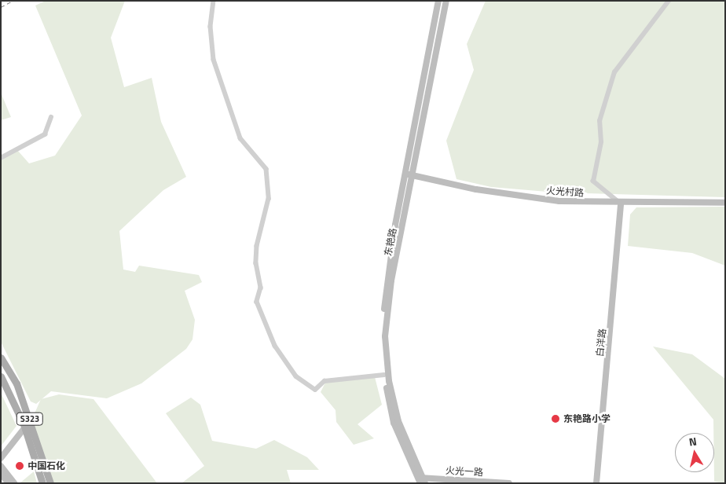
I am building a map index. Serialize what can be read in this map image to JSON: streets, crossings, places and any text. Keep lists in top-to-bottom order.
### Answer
{
  "streets": {
    "main road": [
      "火光村路",
      "东艳路",
      "白洋路",
      "S323",
      "火光一路"
    ]
  },
  "crossings": [
    ["火光村路", "东艳路"],
    ["火光村路", "白洋路"],
    ["东艳路", "火光一路"]
  ],
  "places": ["东艳路小学", "中国石化"],
  "north": "top"
}
